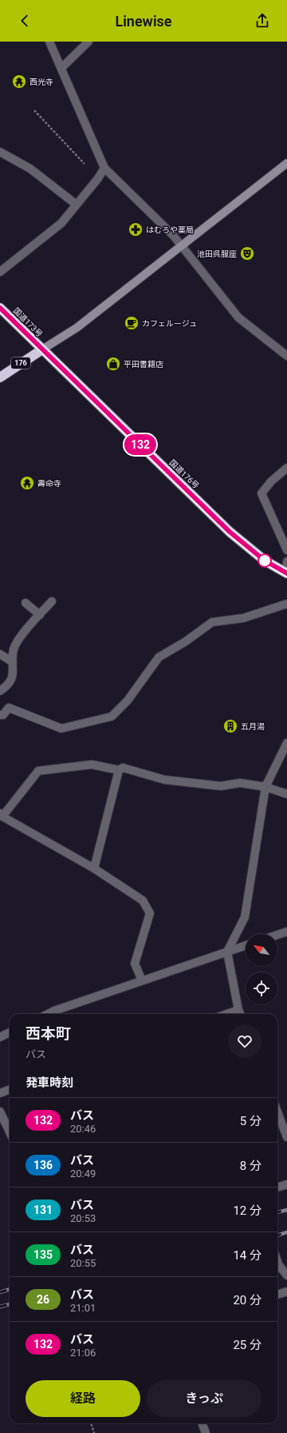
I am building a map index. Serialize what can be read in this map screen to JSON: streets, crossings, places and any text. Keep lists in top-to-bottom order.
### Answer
{
  "streets": {
    "highway": ["国道173号", "176", "国道176号"]
  },
  "crossings": [
    ["国道173号", "176"],
    ["国道173号", "国道176号"],
    ["176", "国道176号"]
  ],
  "places": {
    "temple": ["西光寺", "壽命寺"],
    "pharmacy": ["はむろや薬局"],
    "theatre": ["池田呉服座"],
    "cafe": ["カフェルージュ"],
    "shop": ["平田書籍店"],
    "building": ["五月湯"]
  },
  "lines": ["bus line 132"],
  "north": "top left",
  "page": {
    "header": "Linewise",
    "on_map": "132",
    "heading": [
      ["西本町", "バス"],
      "発車時刻"
    ],
    "list": [
      {
        "mark": "132",
        "name": "バス",
        "note": "20:46",
        "value": "5 分"
      },
      {
        "mark": "136",
        "name": "バス",
        "note": "20:49",
        "value": "8 分"
      },
      {
        "mark": "131",
        "name": "バス",
        "note": "20:53",
        "value": "12 分"
      },
      {
        "mark": "135",
        "name": "バス",
        "note": "20:55",
        "value": "14 分"
      },
      {
        "mark": "26",
        "name": "バス",
        "note": "21:01",
        "value": "20 分"
      },
      {
        "mark": "132",
        "name": "バス",
        "note": "21:06",
        "value": "25 分"
      }
    ],
    "buttons": ["経路", "きっぷ"]
  }
}
